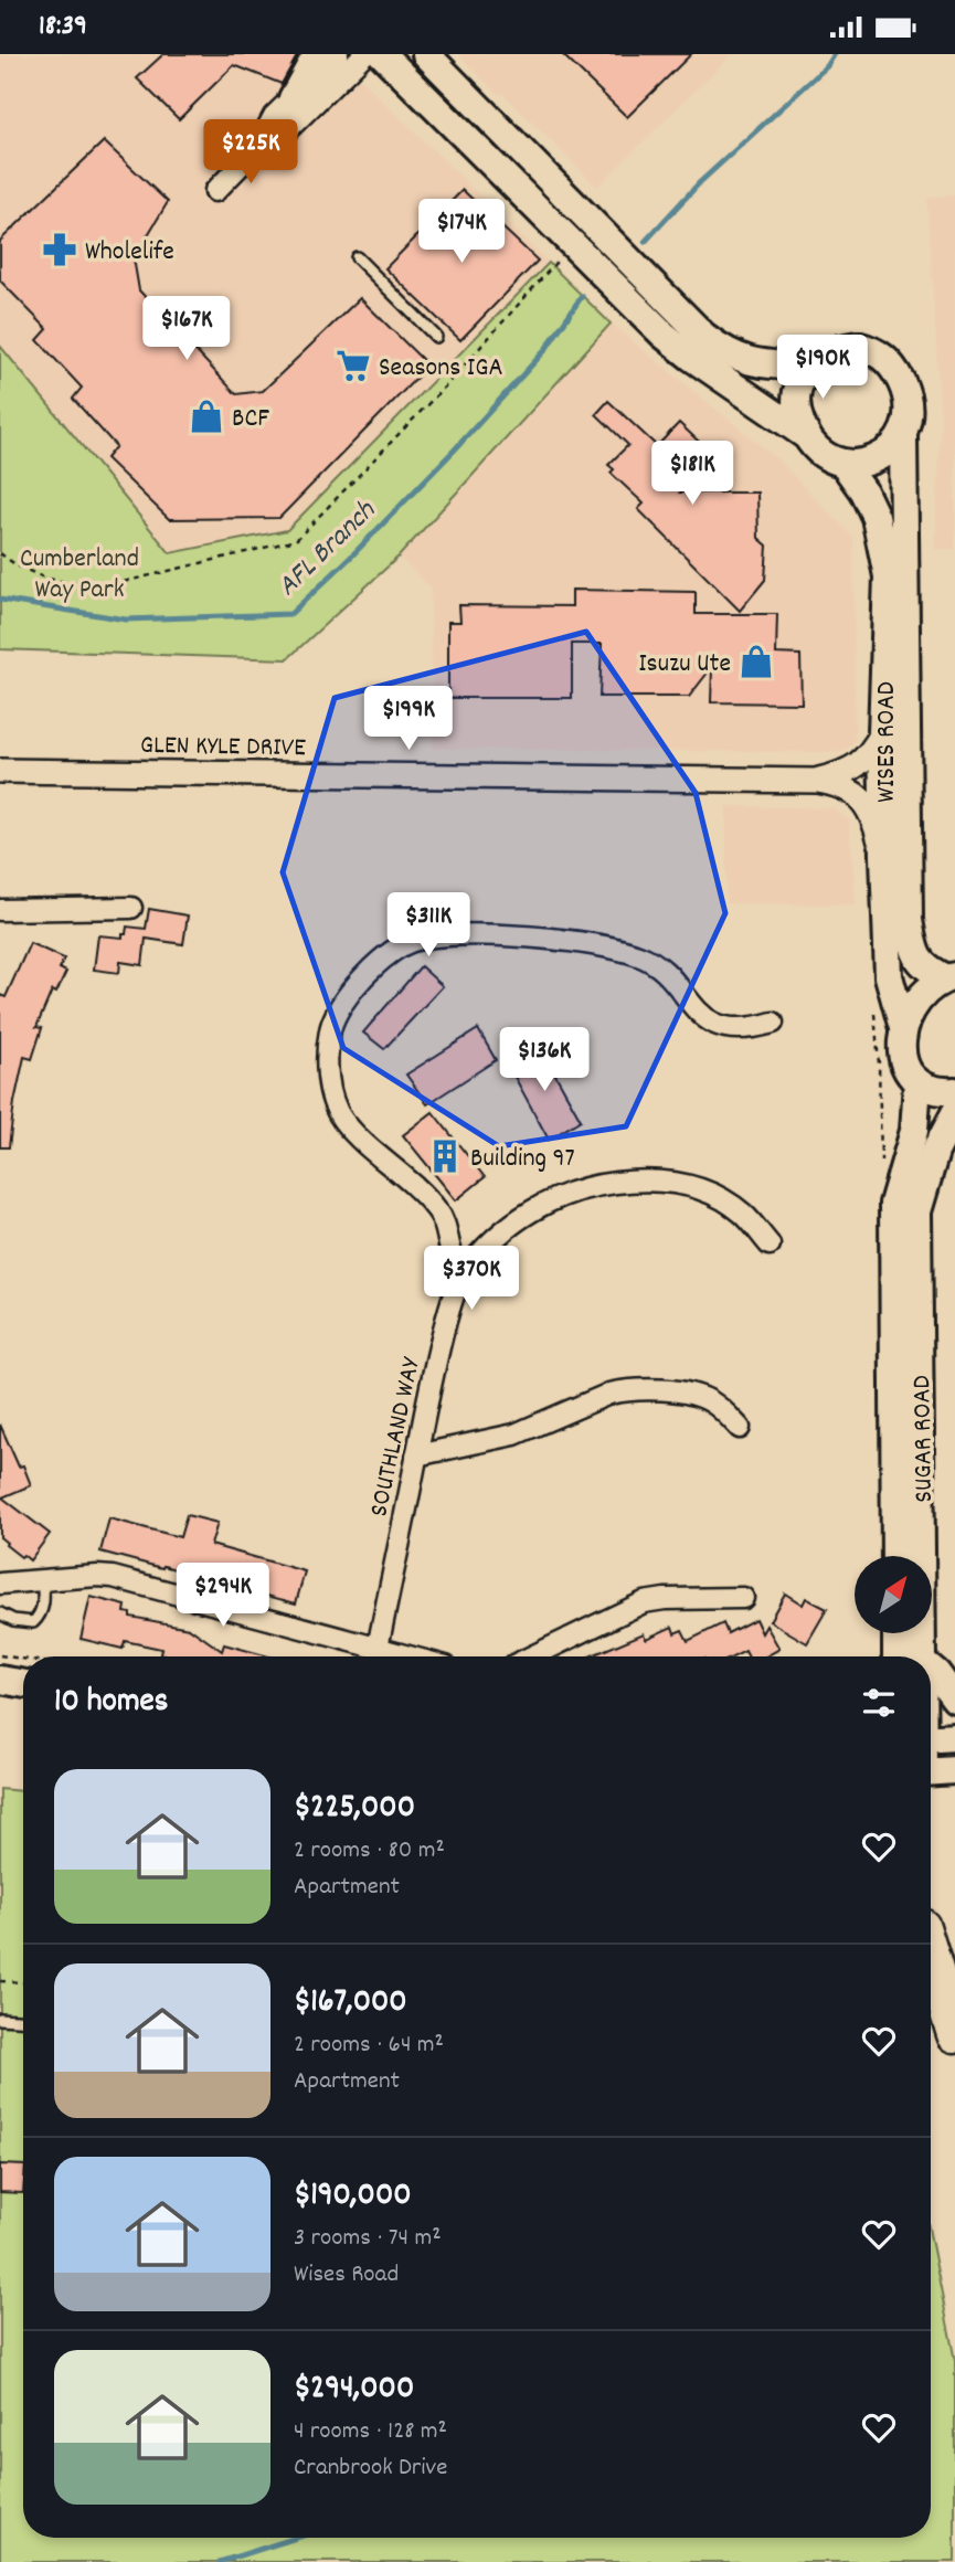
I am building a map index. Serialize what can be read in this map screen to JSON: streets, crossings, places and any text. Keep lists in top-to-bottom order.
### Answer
{
  "streets": {
    "main road": ["WISES ROAD", "SUGAR ROAD"],
    "street": ["GLEN KYLE DRIVE", "SOUTHLAND WAY"]
  },
  "crossings": [
    ["WISES ROAD", "SUGAR ROAD"]
  ],
  "water": ["AFL Branch"],
  "parks": ["Cumberland Way Park"],
  "places": {
    "pharmacy": ["Wholelife"],
    "supermarket": ["Seasons IGA"],
    "shop": ["BCF", "Isuzu Ute"],
    "building": ["Building 97"]
  },
  "north": "top right",
  "page": {
    "status": "18:39",
    "price": [
      "$225K",
      "$174K",
      "$167K",
      "$190K",
      "$181K",
      "$199K",
      "$311K",
      "$136K",
      "$370K",
      "$294K"
    ],
    "heading": "10 homes",
    "list": [
      {
        "name": "$225,000",
        "note": "2 rooms · 80 m² · Apartment"
      },
      {
        "name": "$167,000",
        "note": "2 rooms · 64 m² · Apartment"
      },
      {
        "name": "$190,000",
        "note": "3 rooms · 74 m² · Wises Road"
      },
      {
        "name": "$294,000",
        "note": "4 rooms · 128 m² · Cranbrook Drive"
      }
    ]
  }
}
